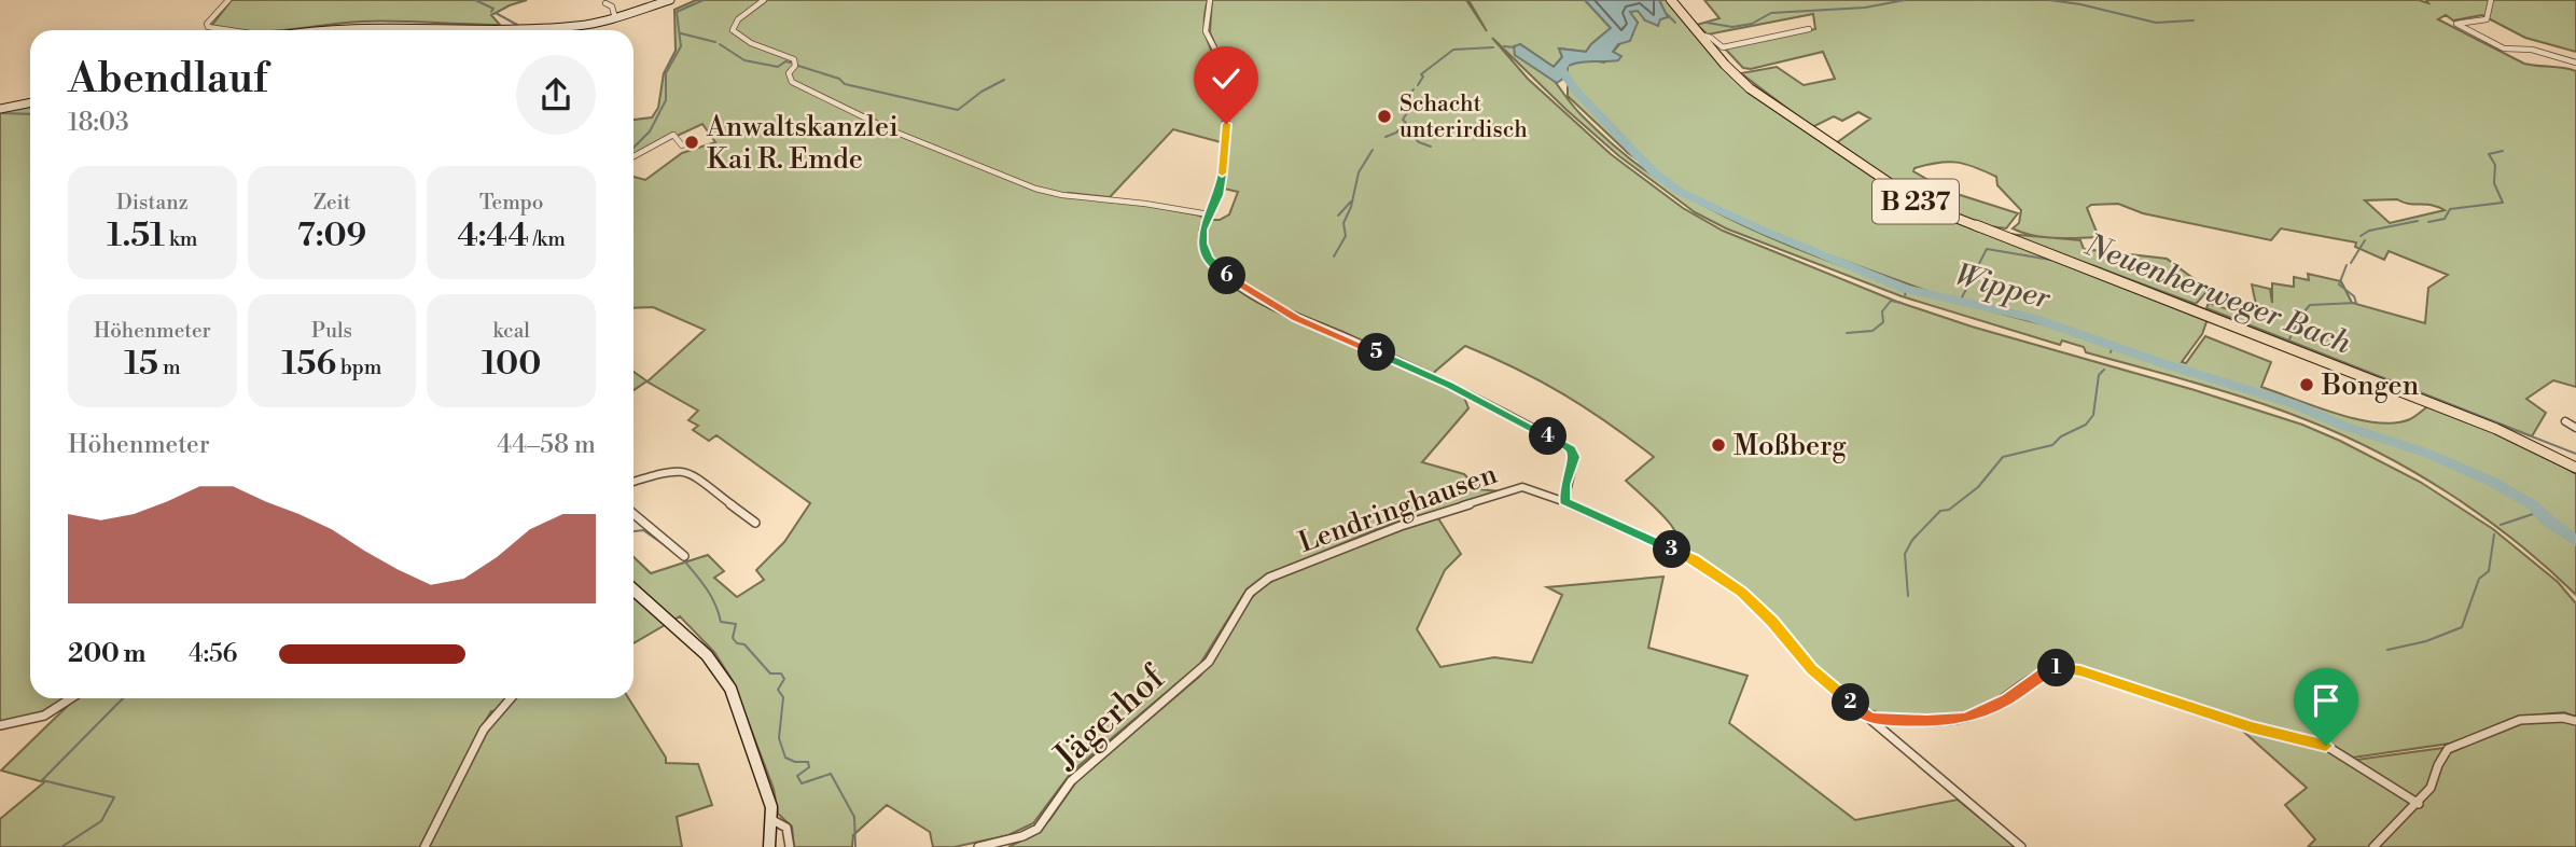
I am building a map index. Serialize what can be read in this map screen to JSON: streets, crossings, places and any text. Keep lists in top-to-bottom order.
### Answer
{
  "streets": {
    "main road": ["B 237"],
    "street": ["Lendringhausen", "Jägerhof"]
  },
  "crossings": [
    ["Lendringhausen", "Jägerhof"]
  ],
  "water": ["Wipper", "Neuenherweger Bach"],
  "places": [
    "Schacht unterirdisch",
    "Anwaltskanzlei Kai R. Emde",
    "Bongen",
    "Moßberg"
  ],
  "page": {
    "heading": ["Abendlauf", "18:03"],
    "stats": [
      ["Distanz", "1.51 km"],
      ["Zeit", "7:09"],
      ["Tempo", "4:44 /km"],
      ["Höhenmeter", "15 m"],
      ["Puls", "156 bpm"],
      ["kcal", "100"]
    ],
    "pins": [
      "6",
      "5",
      "4",
      "3",
      "1",
      "2"
    ],
    "chart": ["Höhenmeter", "44–58 m"],
    "list": [
      {
        "name": "200 m",
        "note": "4:56"
      }
    ]
  }
}
